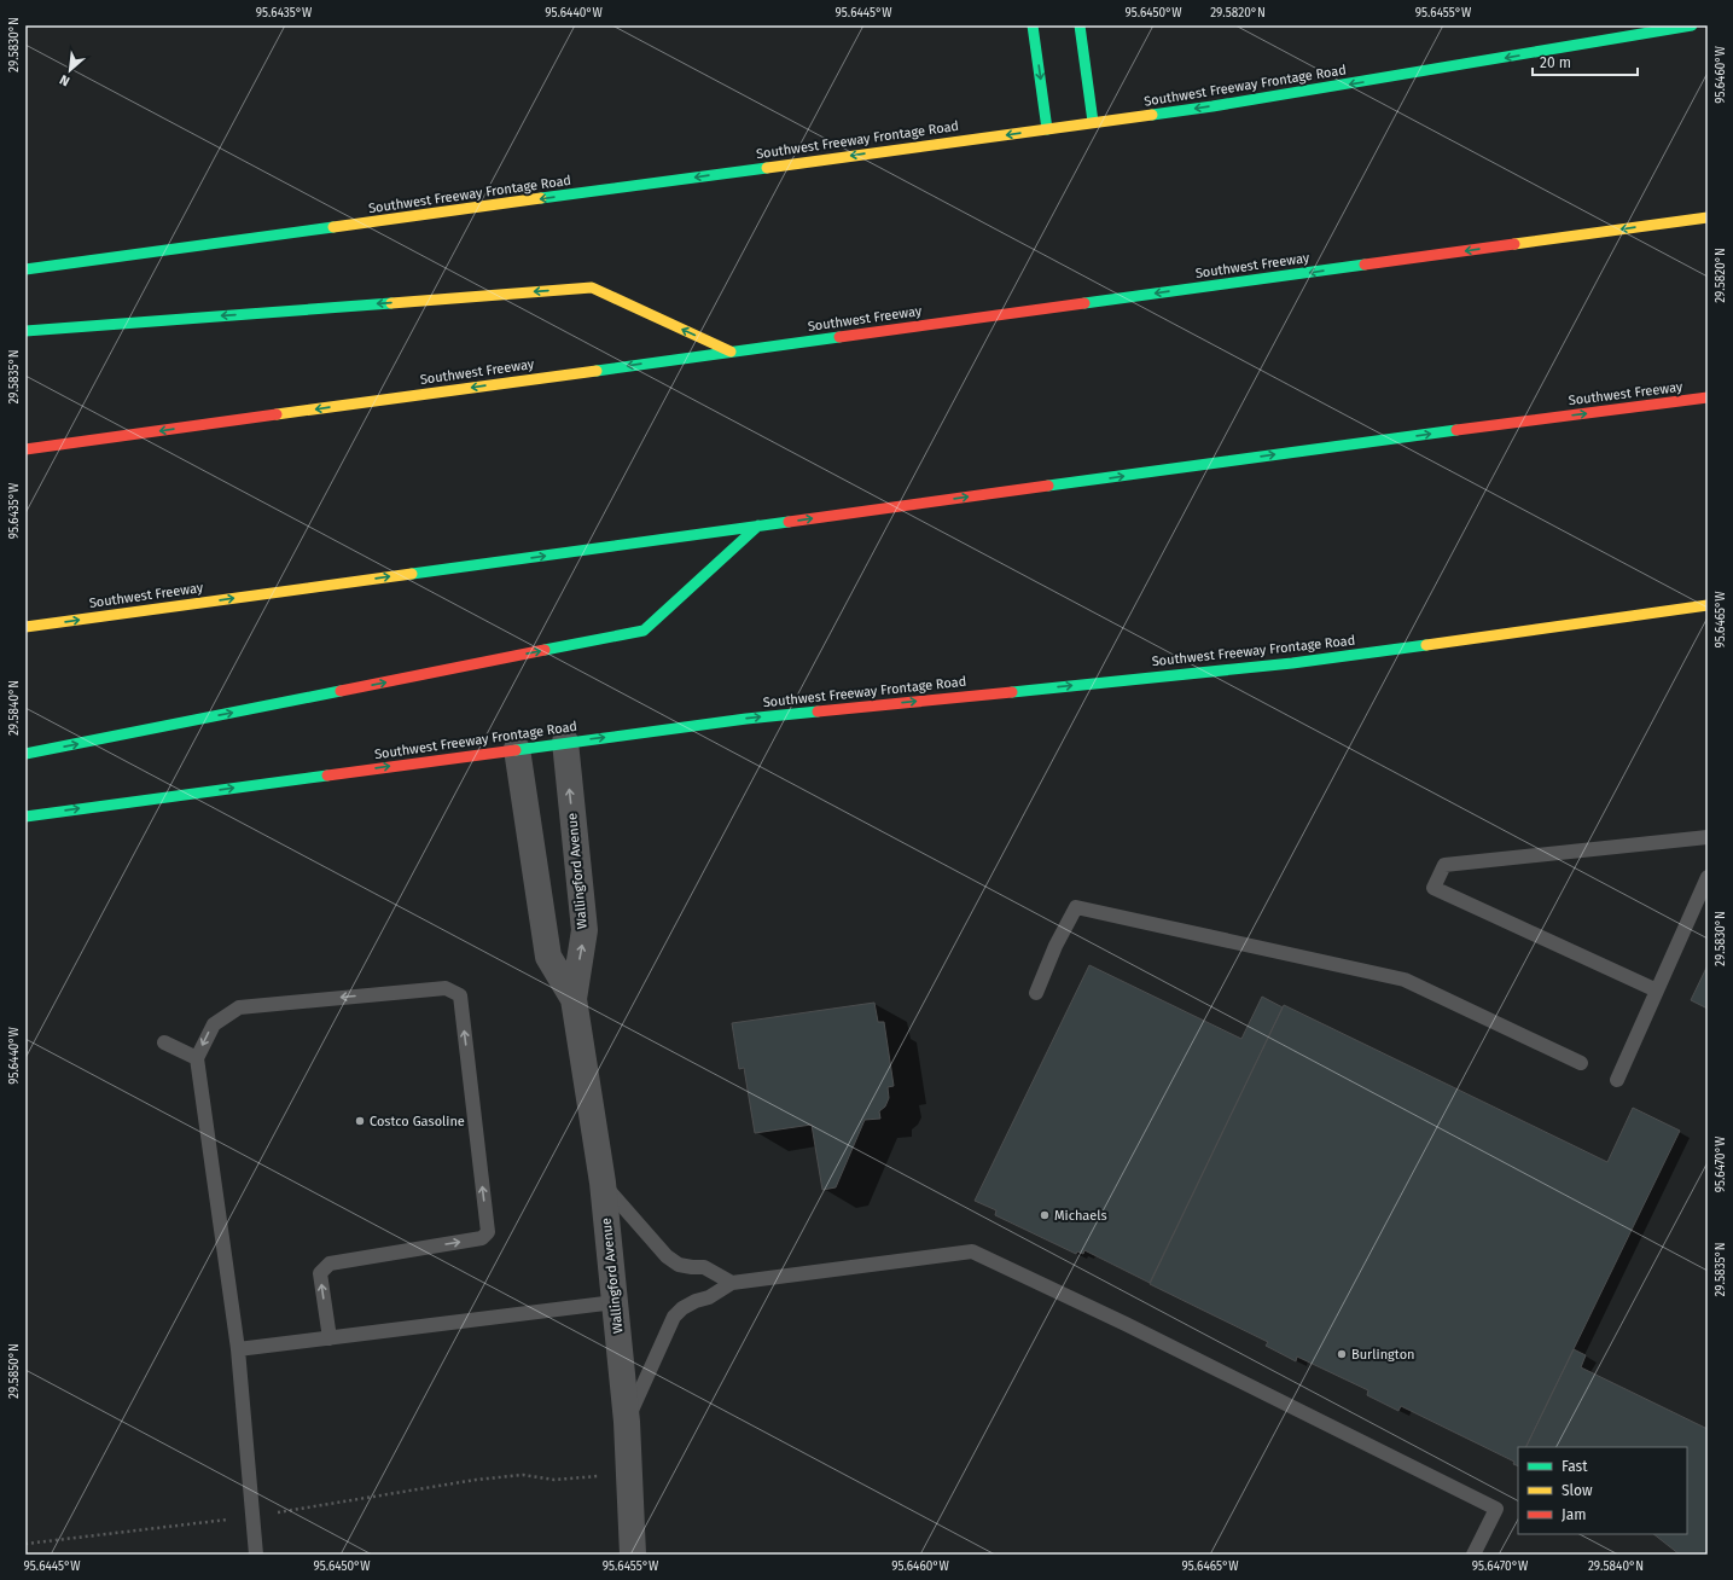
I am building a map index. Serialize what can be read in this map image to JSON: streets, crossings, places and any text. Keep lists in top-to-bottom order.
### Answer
{
  "streets": {
    "main road": ["Southwest Freeway Frontage Road", "Southwest Freeway"],
    "street": ["Wallingford Avenue"]
  },
  "crossings": [
    ["Southwest Freeway Frontage Road", "Wallingford Avenue"]
  ],
  "places": ["Costco Gasoline", "Michaels", "Burlington"],
  "legend": ["Fast", "Slow", "Jam"],
  "scale_bar": "20 m",
  "north": "bottom left",
  "coordinates": [
    "95.6435°W",
    "95.6440°W",
    "95.6445°W",
    "95.6450°W",
    "29.5820°N",
    "95.6455°W",
    "29.5830°N",
    "95.6460°W",
    "29.5835°N",
    "95.6465°W",
    "29.5840°N",
    "95.6470°W",
    "29.5850°N"
  ]
}
